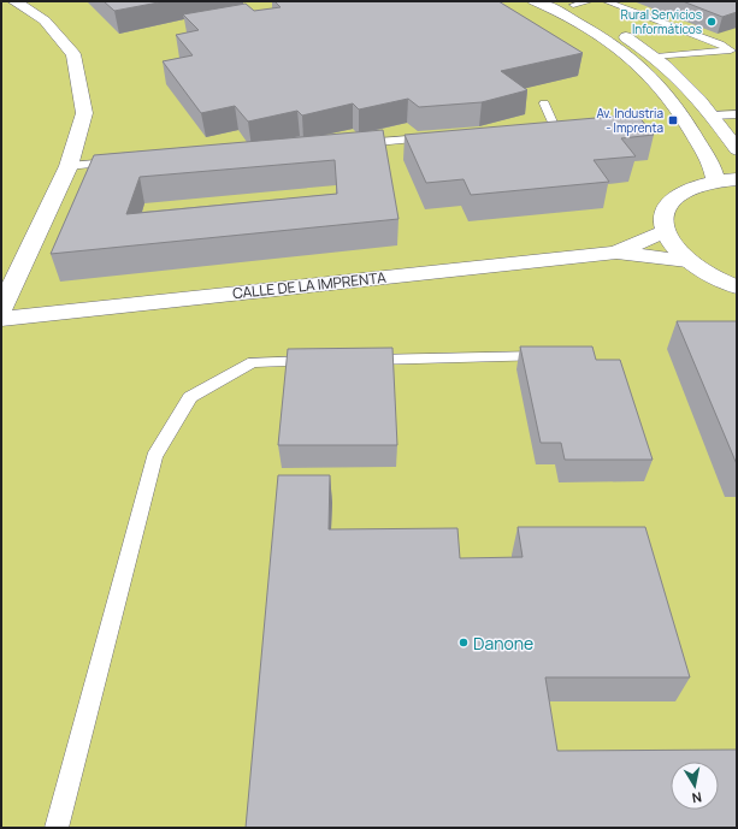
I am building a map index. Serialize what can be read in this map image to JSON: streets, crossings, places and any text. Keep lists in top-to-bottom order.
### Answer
{
  "streets": {
    "street": ["CALLE DE LA IMPRENTA"]
  },
  "places": {
    "other": ["Rural Servicios Informáticos", "Danone"],
    "transit": ["Av. Industria - Imprenta"]
  },
  "north": "bottom"
}
